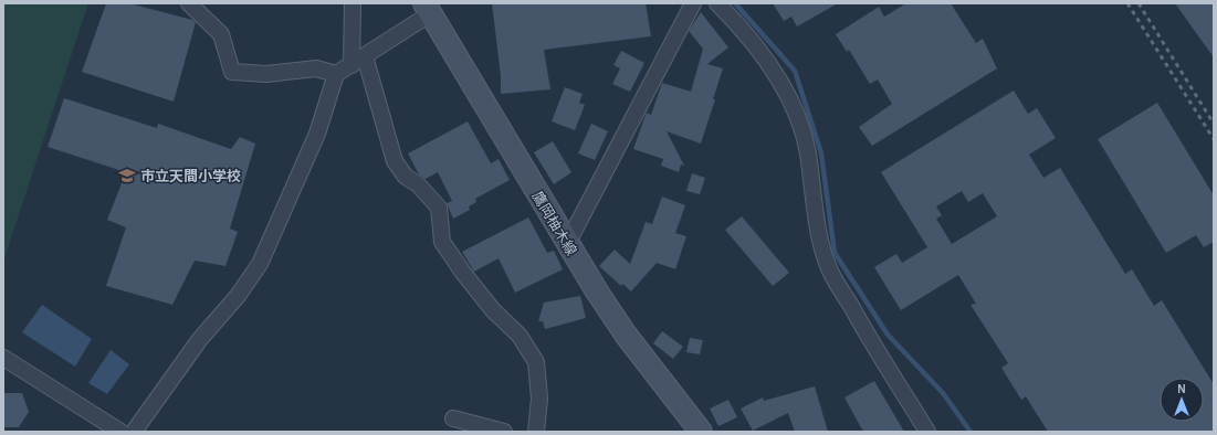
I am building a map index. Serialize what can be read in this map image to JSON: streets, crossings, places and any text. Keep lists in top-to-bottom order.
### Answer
{
  "streets": {
    "main road": ["鷹岡柚木線"]
  },
  "places": {
    "school or university": ["市立天間小学校"]
  },
  "north": "top"
}
